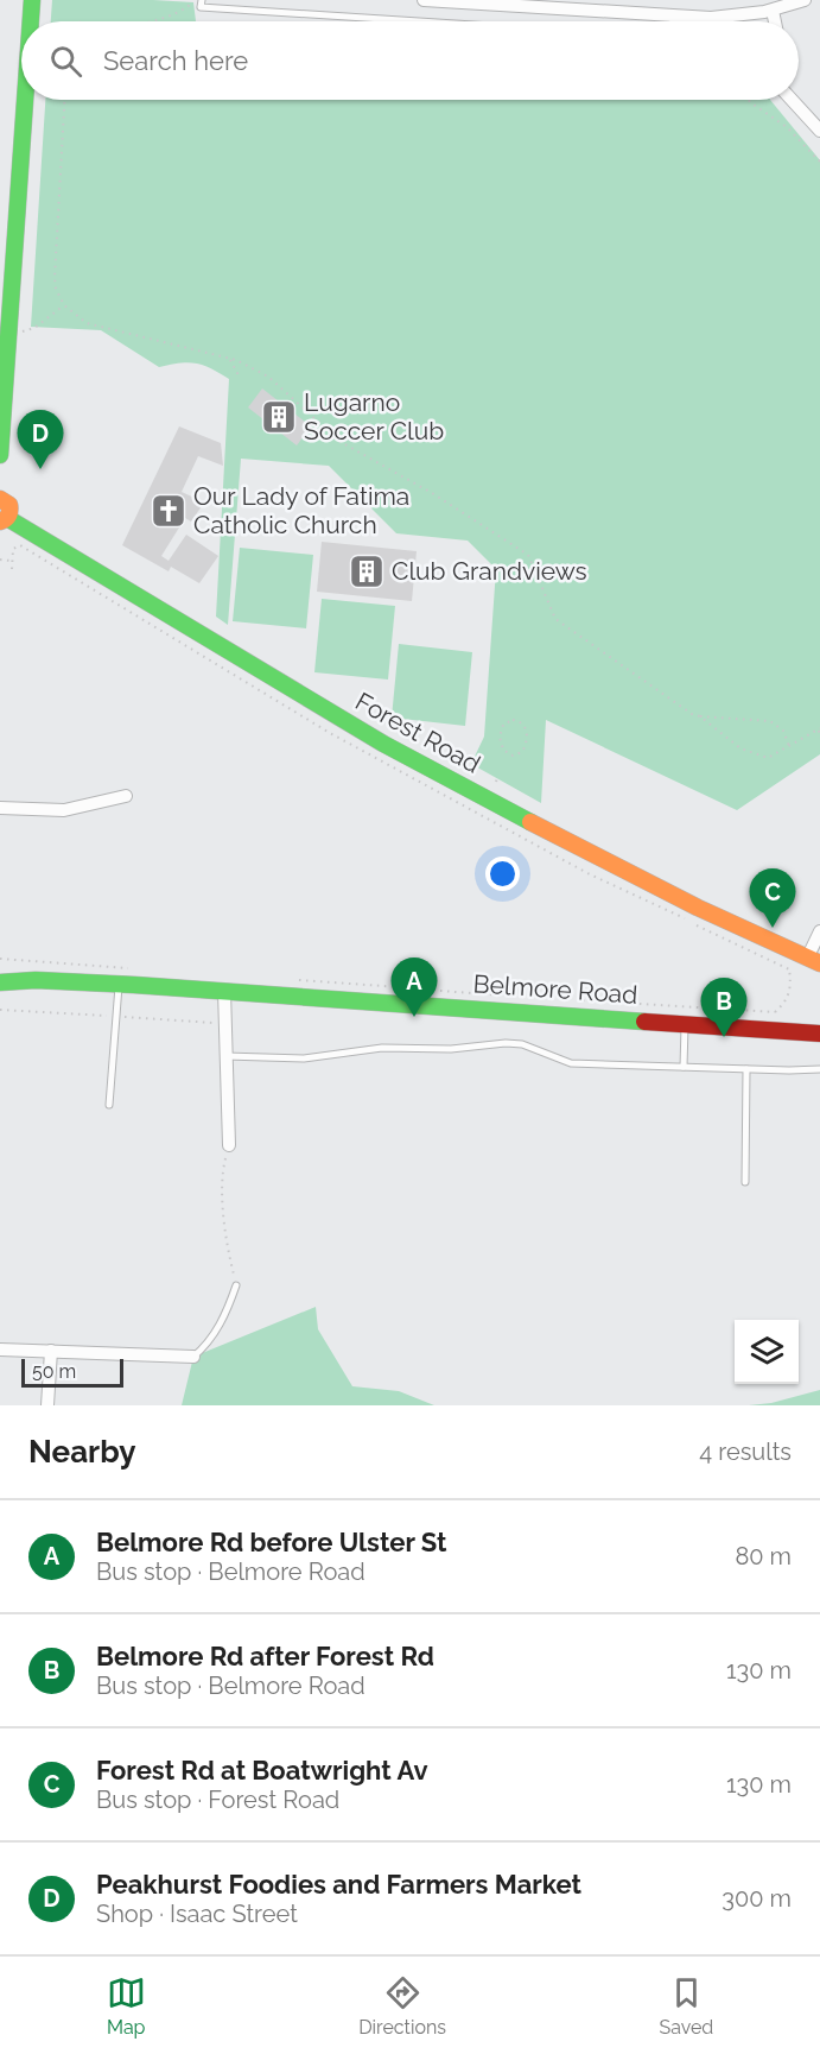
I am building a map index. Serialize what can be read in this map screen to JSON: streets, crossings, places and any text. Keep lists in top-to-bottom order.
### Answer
{
  "streets": {
    "street": ["Forest Road", "Belmore Road"]
  },
  "places": {
    "building": ["Lugarno Soccer Club", "Club Grandviews"],
    "church": ["Our Lady of Fatima Catholic Church"]
  },
  "scale_bar": "50 m",
  "page": {
    "search": "Search here",
    "pins": [
      "D",
      "C",
      "A",
      "B"
    ],
    "scale": "50 m",
    "heading": ["Nearby", "4 results"],
    "list": [
      {
        "mark": "A",
        "name": "Belmore Rd before Ulster St",
        "note": "Bus stop · Belmore Road",
        "value": "80 m"
      },
      {
        "mark": "B",
        "name": "Belmore Rd after Forest Rd",
        "note": "Bus stop · Belmore Road",
        "value": "130 m"
      },
      {
        "mark": "C",
        "name": "Forest Rd at Boatwright Av",
        "note": "Bus stop · Forest Road",
        "value": "130 m"
      },
      {
        "mark": "D",
        "name": "Peakhurst Foodies and Farmers Market",
        "note": "Shop · Isaac Street",
        "value": "300 m"
      }
    ],
    "nav": ["Map", "Directions", "Saved"]
  }
}
